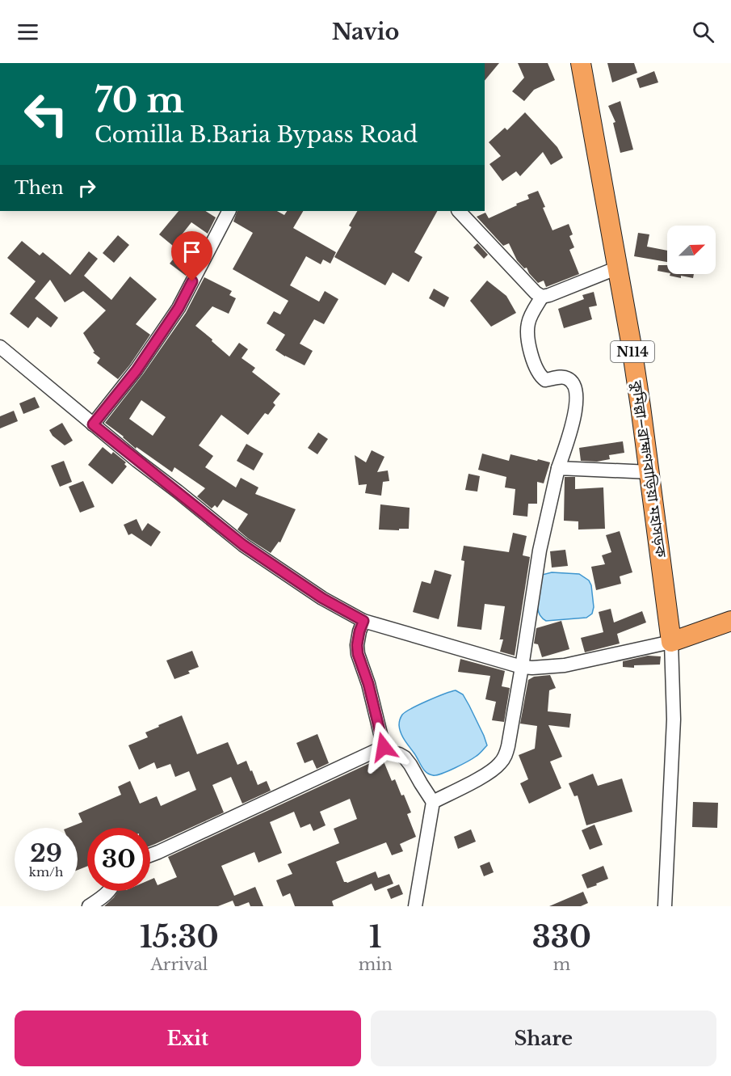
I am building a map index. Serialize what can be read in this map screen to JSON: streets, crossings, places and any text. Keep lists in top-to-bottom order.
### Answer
{
  "streets": {
    "highway": ["N114", "কুমিল্লা–ব্রাহ্মণবাড়িয়া মহাসড়ক"]
  },
  "north": "top right",
  "page": {
    "header": "Navio",
    "turn": ["70 m", "Comilla B.Baria Bypass Road"],
    "then": "Then",
    "speed": "29 km/h",
    "limit": "30",
    "eta": [
      "15:30",
      "Arrival",
      "1",
      "min",
      "330",
      "m"
    ],
    "buttons": ["Exit", "Share"]
  }
}
